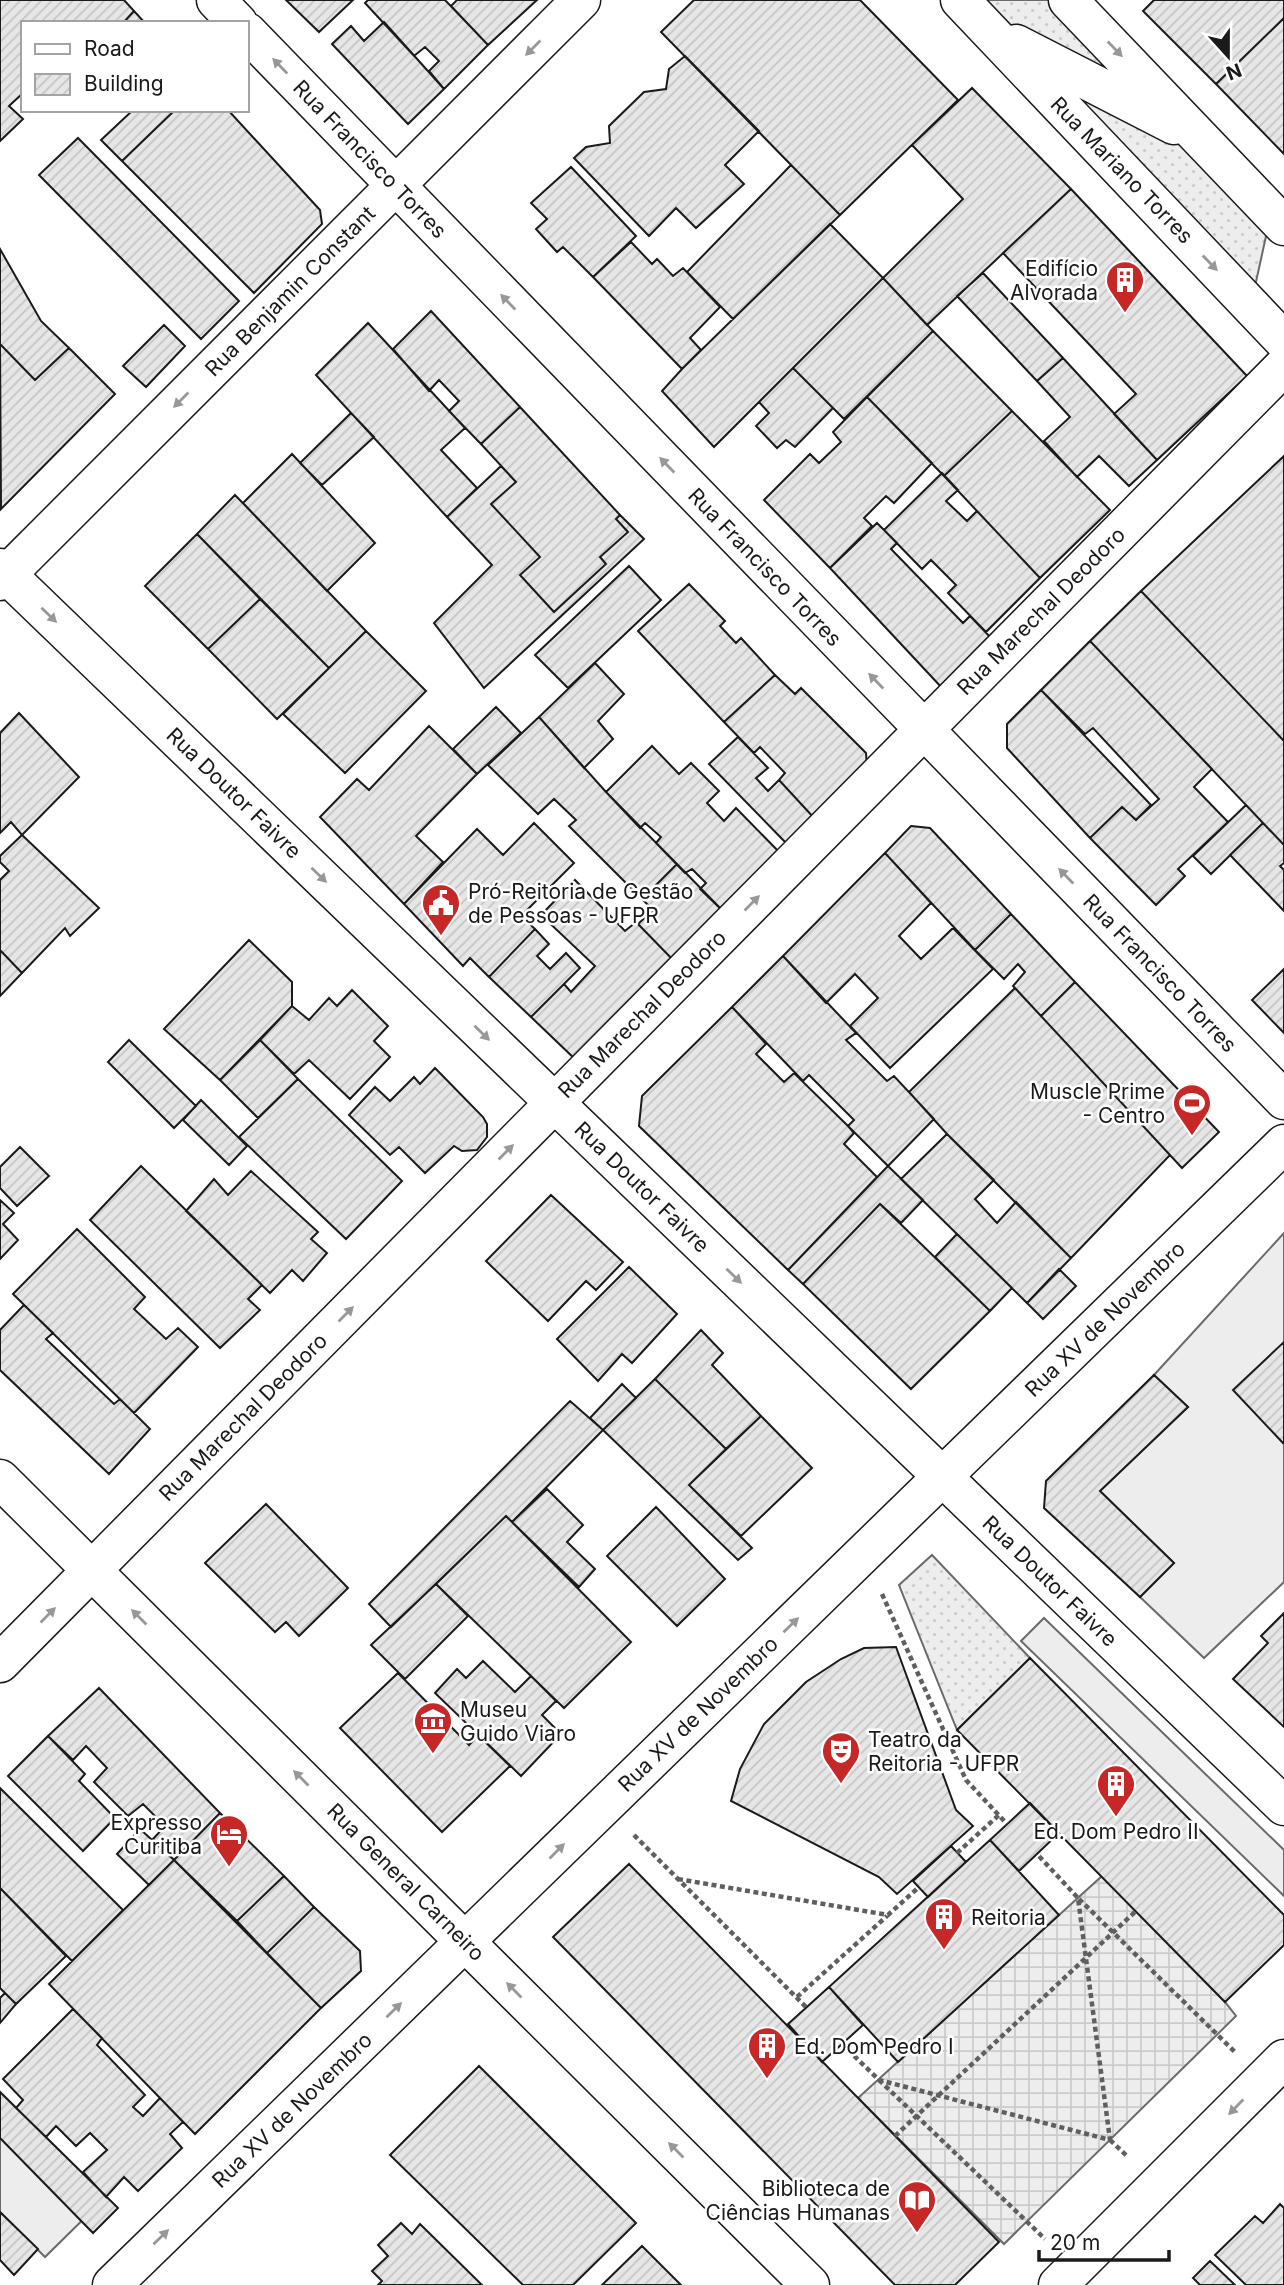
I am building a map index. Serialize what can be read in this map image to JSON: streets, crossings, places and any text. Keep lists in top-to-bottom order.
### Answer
{
  "streets": {
    "street": [
      "Rua Francisco Torres",
      "Rua Mariano Torres",
      "Rua Benjamin Constant",
      "Rua Marechal Deodoro",
      "Rua Doutor Faivre",
      "Rua XV de Novembro",
      "Rua General Carneiro"
    ]
  },
  "crossings": [
    ["Rua Francisco Torres", "Rua Benjamin Constant"],
    ["Rua Francisco Torres", "Rua Marechal Deodoro"],
    ["Rua Benjamin Constant", "Rua Doutor Faivre"],
    ["Rua Marechal Deodoro", "Rua Doutor Faivre"],
    ["Rua Marechal Deodoro", "Rua General Carneiro"],
    ["Rua Doutor Faivre", "Rua XV de Novembro"],
    ["Rua XV de Novembro", "Rua General Carneiro"]
  ],
  "one_way": [
    "Rua Francisco Torres",
    "Rua Benjamin Constant",
    "Rua Marechal Deodoro",
    "Rua Doutor Faivre",
    "Rua XV de Novembro",
    "Rua General Carneiro"
  ],
  "places": {
    "building": [
      "Edifício Alvorada",
      "Ed. Dom Pedro II",
      "Reitoria",
      "Ed. Dom Pedro I"
    ],
    "public building": ["Pró-Reitoria de Gestão de Pessoas - UFPR"],
    "sports": ["Muscle Prime - Centro"],
    "museum": ["Museu Guido Viaro"],
    "theatre": ["Teatro da Reitoria - UFPR"],
    "hotel": ["Expresso Curitiba"],
    "library": ["Biblioteca de Ciências Humanas"]
  },
  "legend": ["Road", "Building"],
  "scale_bar": "20 m",
  "north": "bottom"
}
